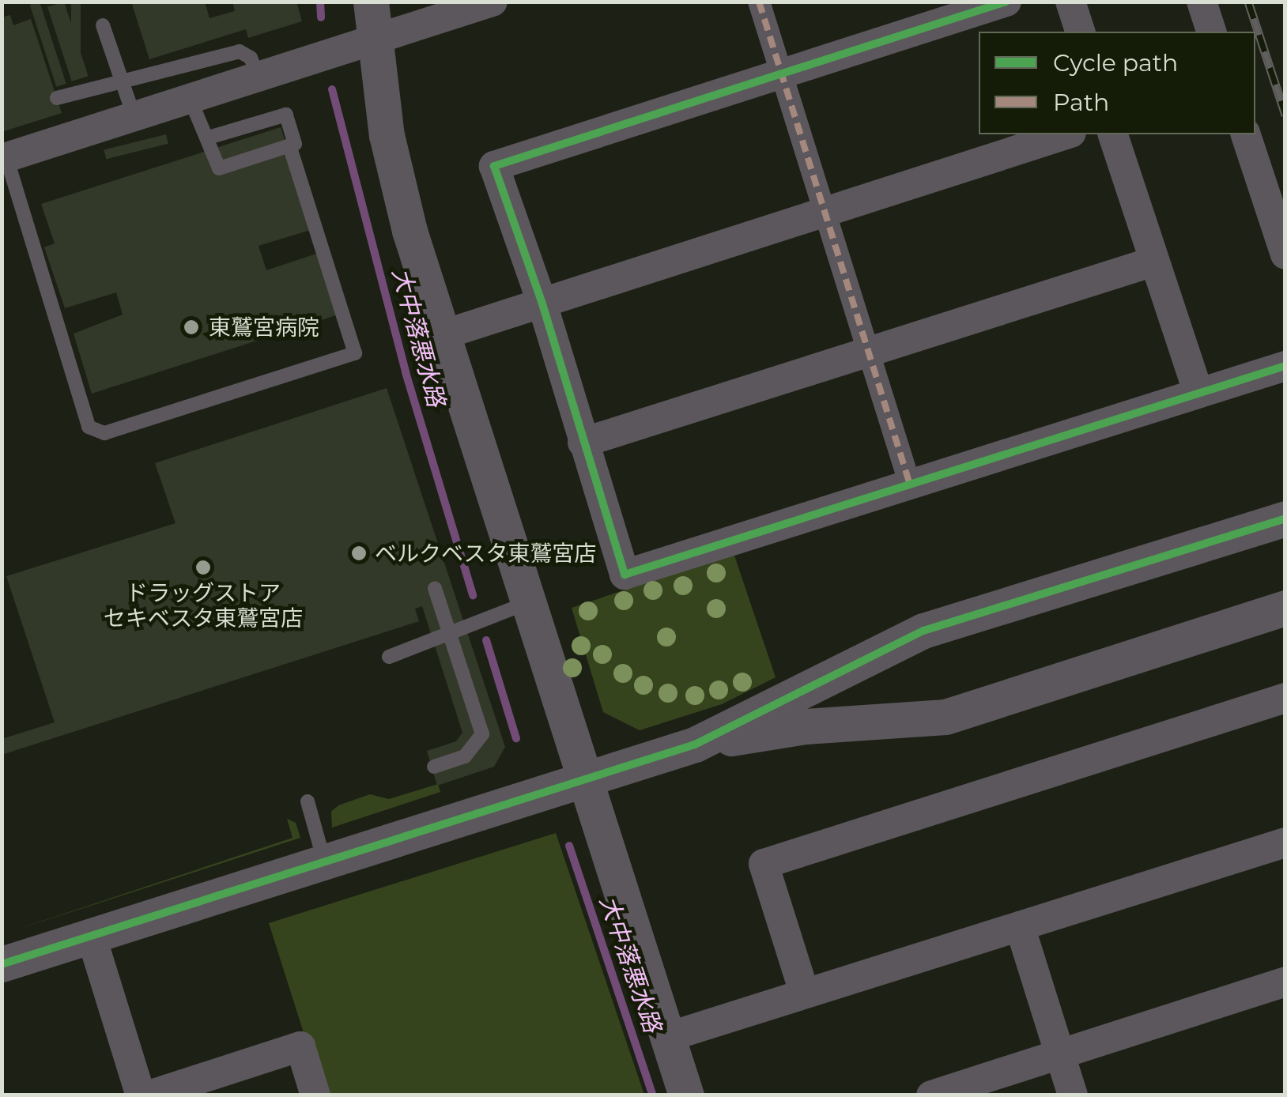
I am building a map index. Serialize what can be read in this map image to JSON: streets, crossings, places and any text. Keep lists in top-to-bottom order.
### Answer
{
  "water": ["大中落悪水路"],
  "places": ["東鷲宮病院", "ベルクベスタ東鷲宮店", "ドラッグストア セキベスタ東鷲宮店"],
  "legend": ["Cycle path", "Path"]
}
